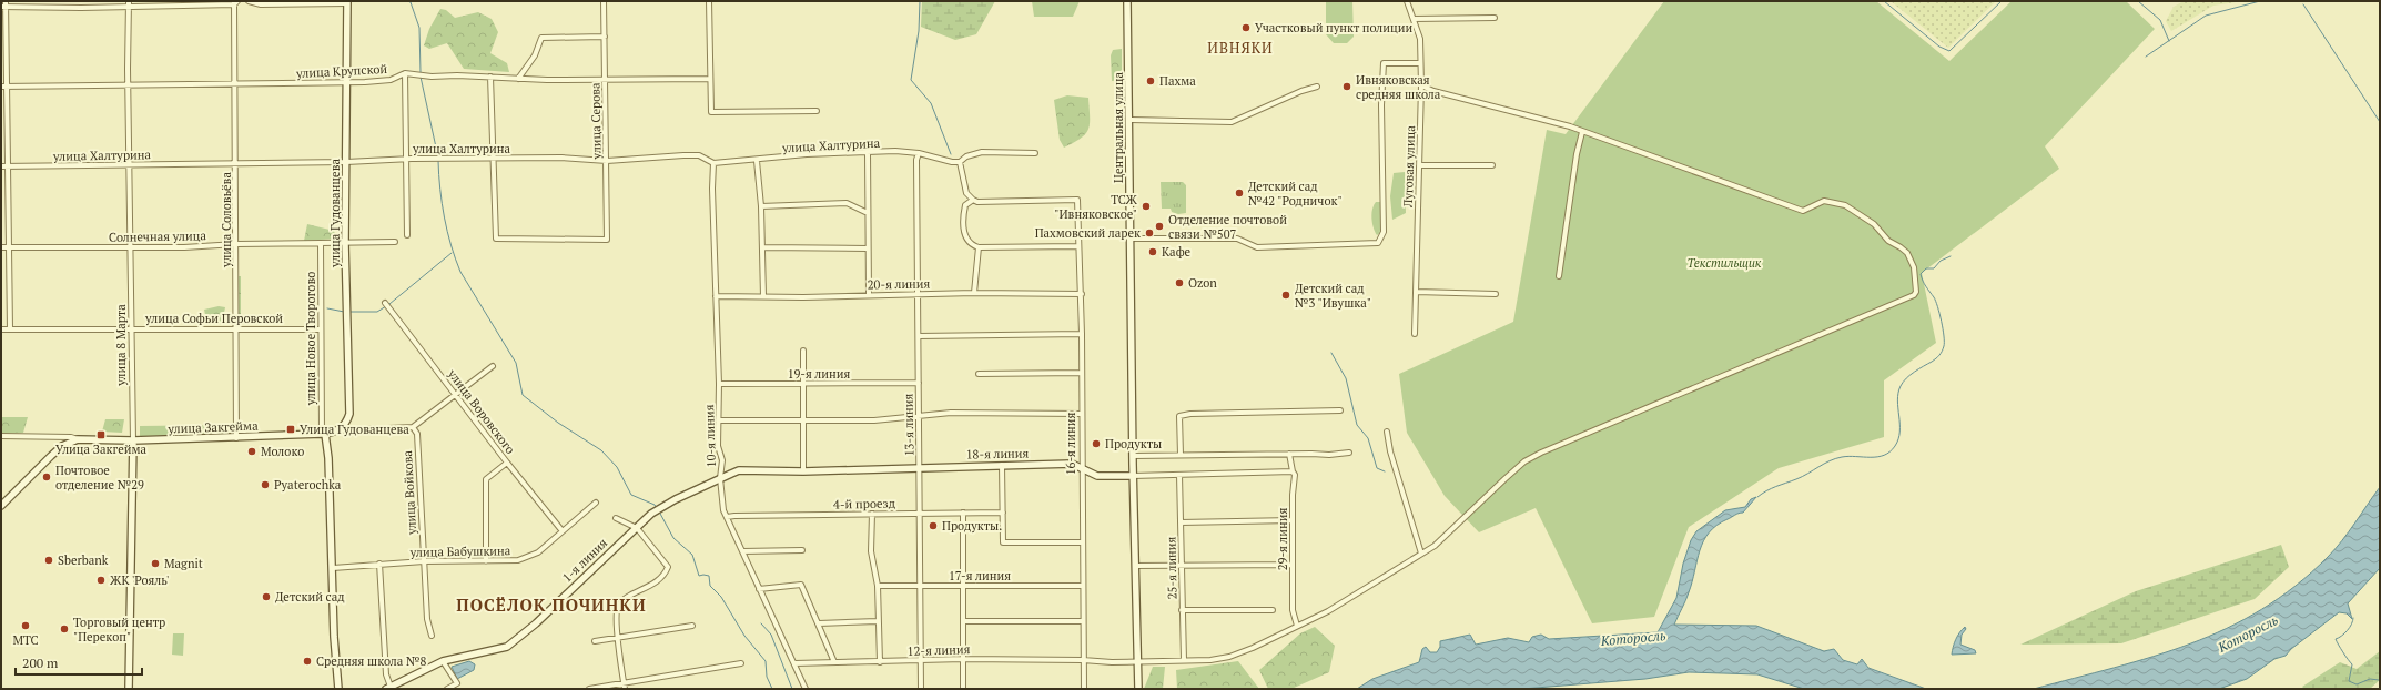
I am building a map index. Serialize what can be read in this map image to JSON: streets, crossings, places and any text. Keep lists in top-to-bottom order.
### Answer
{
  "streets": {
    "street": [
      "улица Крупской",
      "улица Серова",
      "Центральная улица",
      "улица Халтурина",
      "Луговая улица",
      "улица Гудованцева",
      "улица Соловьёва",
      "Солнечная улица",
      "20-я линия",
      "улица Софьи Перовской",
      "улица Новое Творогово",
      "улица 8 Марта",
      "19-я линия",
      "улица Воровского",
      "13-я линия",
      "улица Закгейма",
      "10-я линия",
      "16-я линия",
      "18-я линия",
      "улица Войкова",
      "4-й проезд",
      "29-я линия",
      "улица Бабушкина",
      "1-я линия",
      "25-я линия",
      "17-я линия",
      "12-я линия"
    ]
  },
  "crossings": [
    ["улица Крупской", "улица Серова"],
    ["улица Крупской", "улица Гудованцева"],
    ["улица Крупской", "улица Соловьёва"],
    ["улица Крупской", "улица 8 Марта"],
    ["улица Серова", "улица Халтурина"],
    ["улица Халтурина", "улица Гудованцева"],
    ["улица Халтурина", "улица Соловьёва"],
    ["улица Халтурина", "улица 8 Марта"],
    ["улица Халтурина", "13-я линия"],
    ["улица Халтурина", "10-я линия"],
    ["улица Гудованцева", "Солнечная улица"],
    ["улица Гудованцева", "улица Закгейма"],
    ["улица Соловьёва", "Солнечная улица"],
    ["улица Соловьёва", "улица Софьи Перовской"],
    ["улица Соловьёва", "улица Закгейма"],
    ["Солнечная улица", "улица Новое Творогово"],
    ["Солнечная улица", "улица 8 Марта"],
    ["20-я линия", "13-я линия"],
    ["20-я линия", "10-я линия"],
    ["20-я линия", "16-я линия"],
    ["улица Софьи Перовской", "улица Новое Творогово"],
    ["улица Софьи Перовской", "улица 8 Марта"],
    ["улица Новое Творогово", "улица Закгейма"],
    ["улица 8 Марта", "улица Закгейма"],
    ["19-я линия", "13-я линия"],
    ["19-я линия", "10-я линия"],
    ["улица Воровского", "улица Бабушкина"],
    ["13-я линия", "18-я линия"],
    ["13-я линия", "4-й проезд"],
    ["13-я линия", "17-я линия"],
    ["13-я линия", "12-я линия"],
    ["10-я линия", "18-я линия"],
    ["10-я линия", "4-й проезд"],
    ["10-я линия", "12-я линия"],
    ["16-я линия", "18-я линия"],
    ["16-я линия", "17-я линия"],
    ["16-я линия", "12-я линия"],
    ["18-я линия", "29-я линия"],
    ["18-я линия", "1-я линия"],
    ["18-я линия", "25-я линия"],
    ["улица Войкова", "улица Бабушкина"],
    ["29-я линия", "12-я линия"],
    ["25-я линия", "12-я линия"]
  ],
  "districts": ["ИВНЯКИ", "ПОСЁЛОК ПОЧИНКИ"],
  "water": ["Которосль"],
  "parks": ["Текстильщик"],
  "places": {
    "other": [
      "Участковый пункт полиции",
      "Пахма",
      "Ивняковская средняя школа",
      "Детский сад №42 \"Родничок\"",
      "ТСЖ \"Ивняковское\"",
      "Отделение почтовой связи №507",
      "Пахмовский ларек",
      "Кафе",
      "Ozon",
      "Детский сад №3 \"Ивушка\"",
      "Продукты",
      "Молоко",
      "Почтовое отделение №29",
      "Pyaterochka",
      "Продукты.",
      "Sberbank",
      "Magnit",
      "ЖК 'Рояль'",
      "Детский сад",
      "МТС",
      "Торговый центр \"Перекоп\"",
      "Средняя школа №8"
    ],
    "transit": ["Улица Гудованцева", "Улица Закгейма"]
  },
  "scale_bar": "200 m"
}
